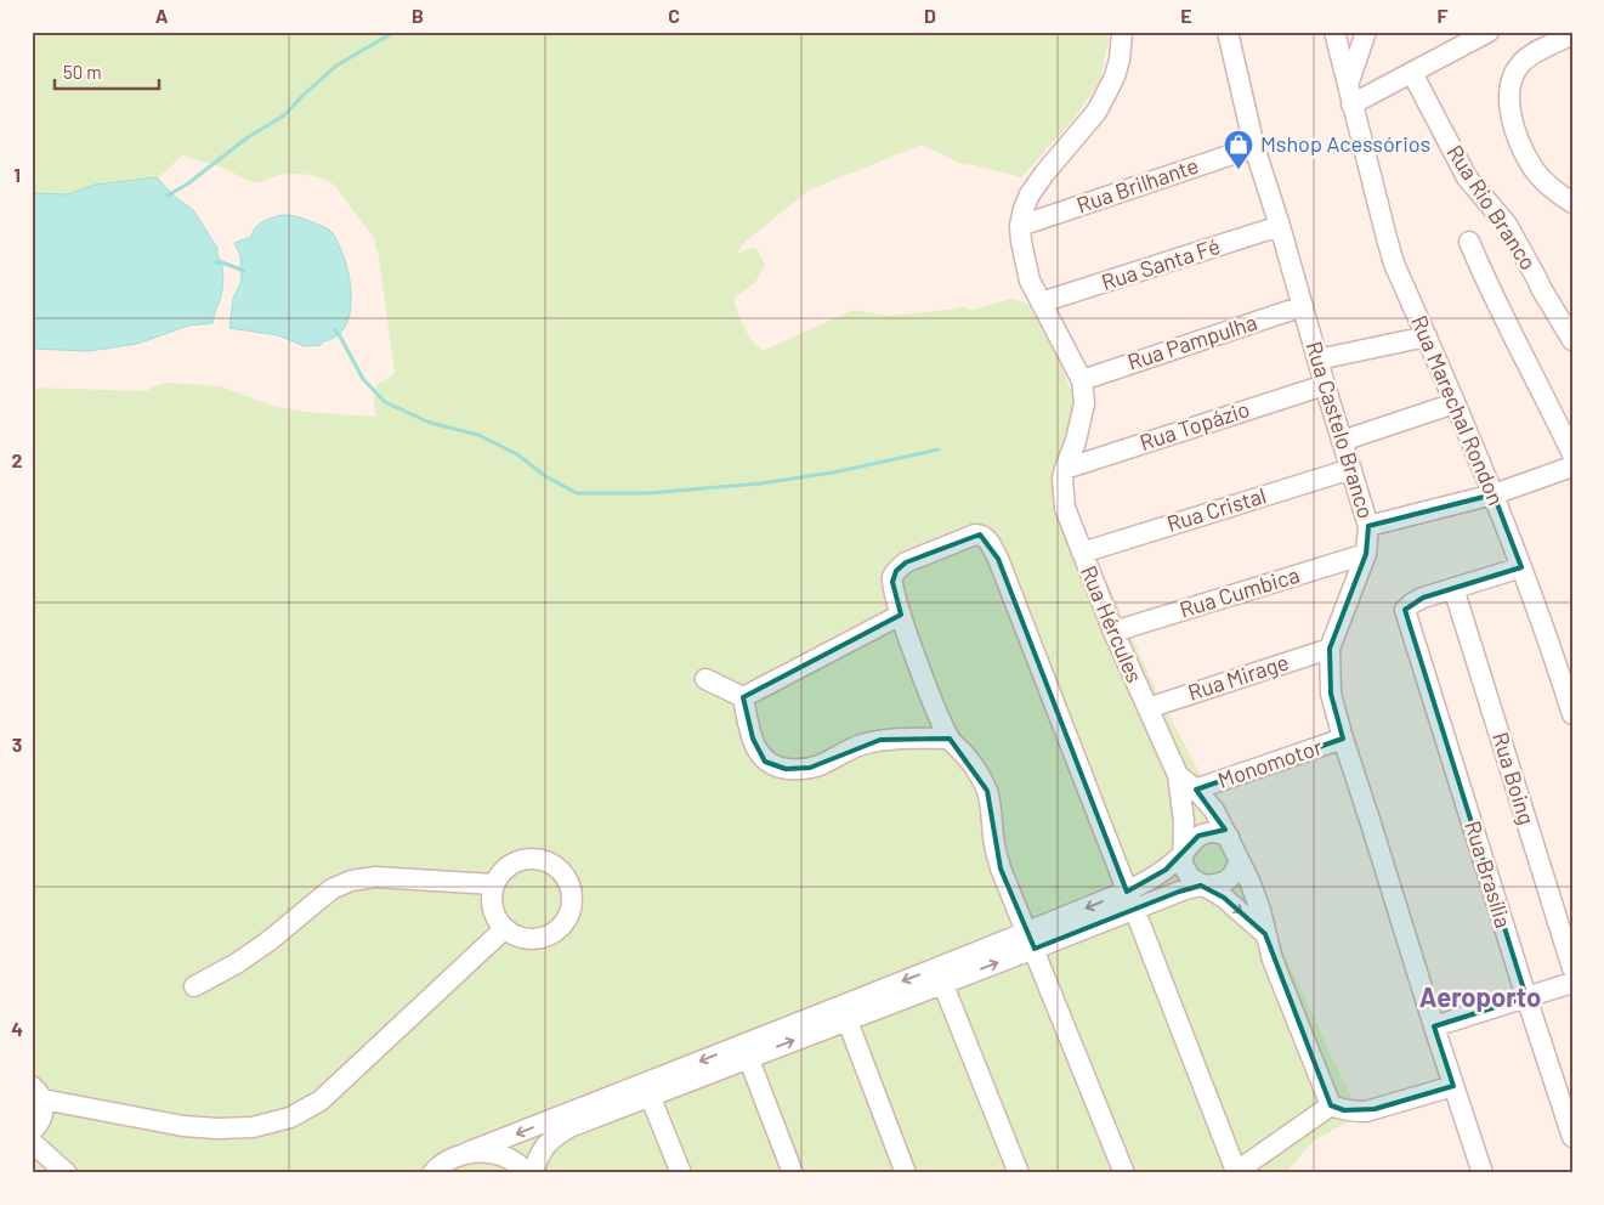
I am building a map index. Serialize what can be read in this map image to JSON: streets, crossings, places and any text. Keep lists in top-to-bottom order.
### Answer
{
  "streets": {
    "street": [
      "Rua Brilhante",
      "Rua Rio Branco",
      "Rua Santa Fé",
      "Rua Pampulha",
      "Rua Marechal Rondon",
      "Rua Topázio",
      "Rua Castelo Branco",
      "Rua Cristal",
      "Rua Cumbica",
      "Rua Hércules",
      "Rua Mirage",
      "Monomotor",
      "Rua Boing",
      "Rua Brasília"
    ]
  },
  "crossings": [
    ["Rua Brilhante", "Rua Castelo Branco"],
    ["Rua Santa Fé", "Rua Castelo Branco"],
    ["Rua Pampulha", "Rua Castelo Branco"],
    ["Rua Pampulha", "Rua Hércules"],
    ["Rua Topázio", "Rua Castelo Branco"],
    ["Rua Topázio", "Rua Hércules"],
    ["Rua Castelo Branco", "Rua Cristal"],
    ["Rua Castelo Branco", "Rua Cumbica"],
    ["Rua Castelo Branco", "Rua Mirage"],
    ["Rua Castelo Branco", "Monomotor"],
    ["Rua Cristal", "Rua Hércules"],
    ["Rua Cumbica", "Rua Hércules"],
    ["Rua Hércules", "Rua Mirage"],
    ["Rua Hércules", "Monomotor"],
    ["Rua Boing", "Rua Brasília"]
  ],
  "districts": ["Aeroporto"],
  "places": {
    "shop": ["Mshop Acessórios"]
  },
  "scale_bar": "50 m",
  "grid": {
    "columns": [
      "A",
      "B",
      "C",
      "D",
      "E",
      "F"
    ],
    "rows": [
      "1",
      "2",
      "3",
      "4"
    ]
  }
}
